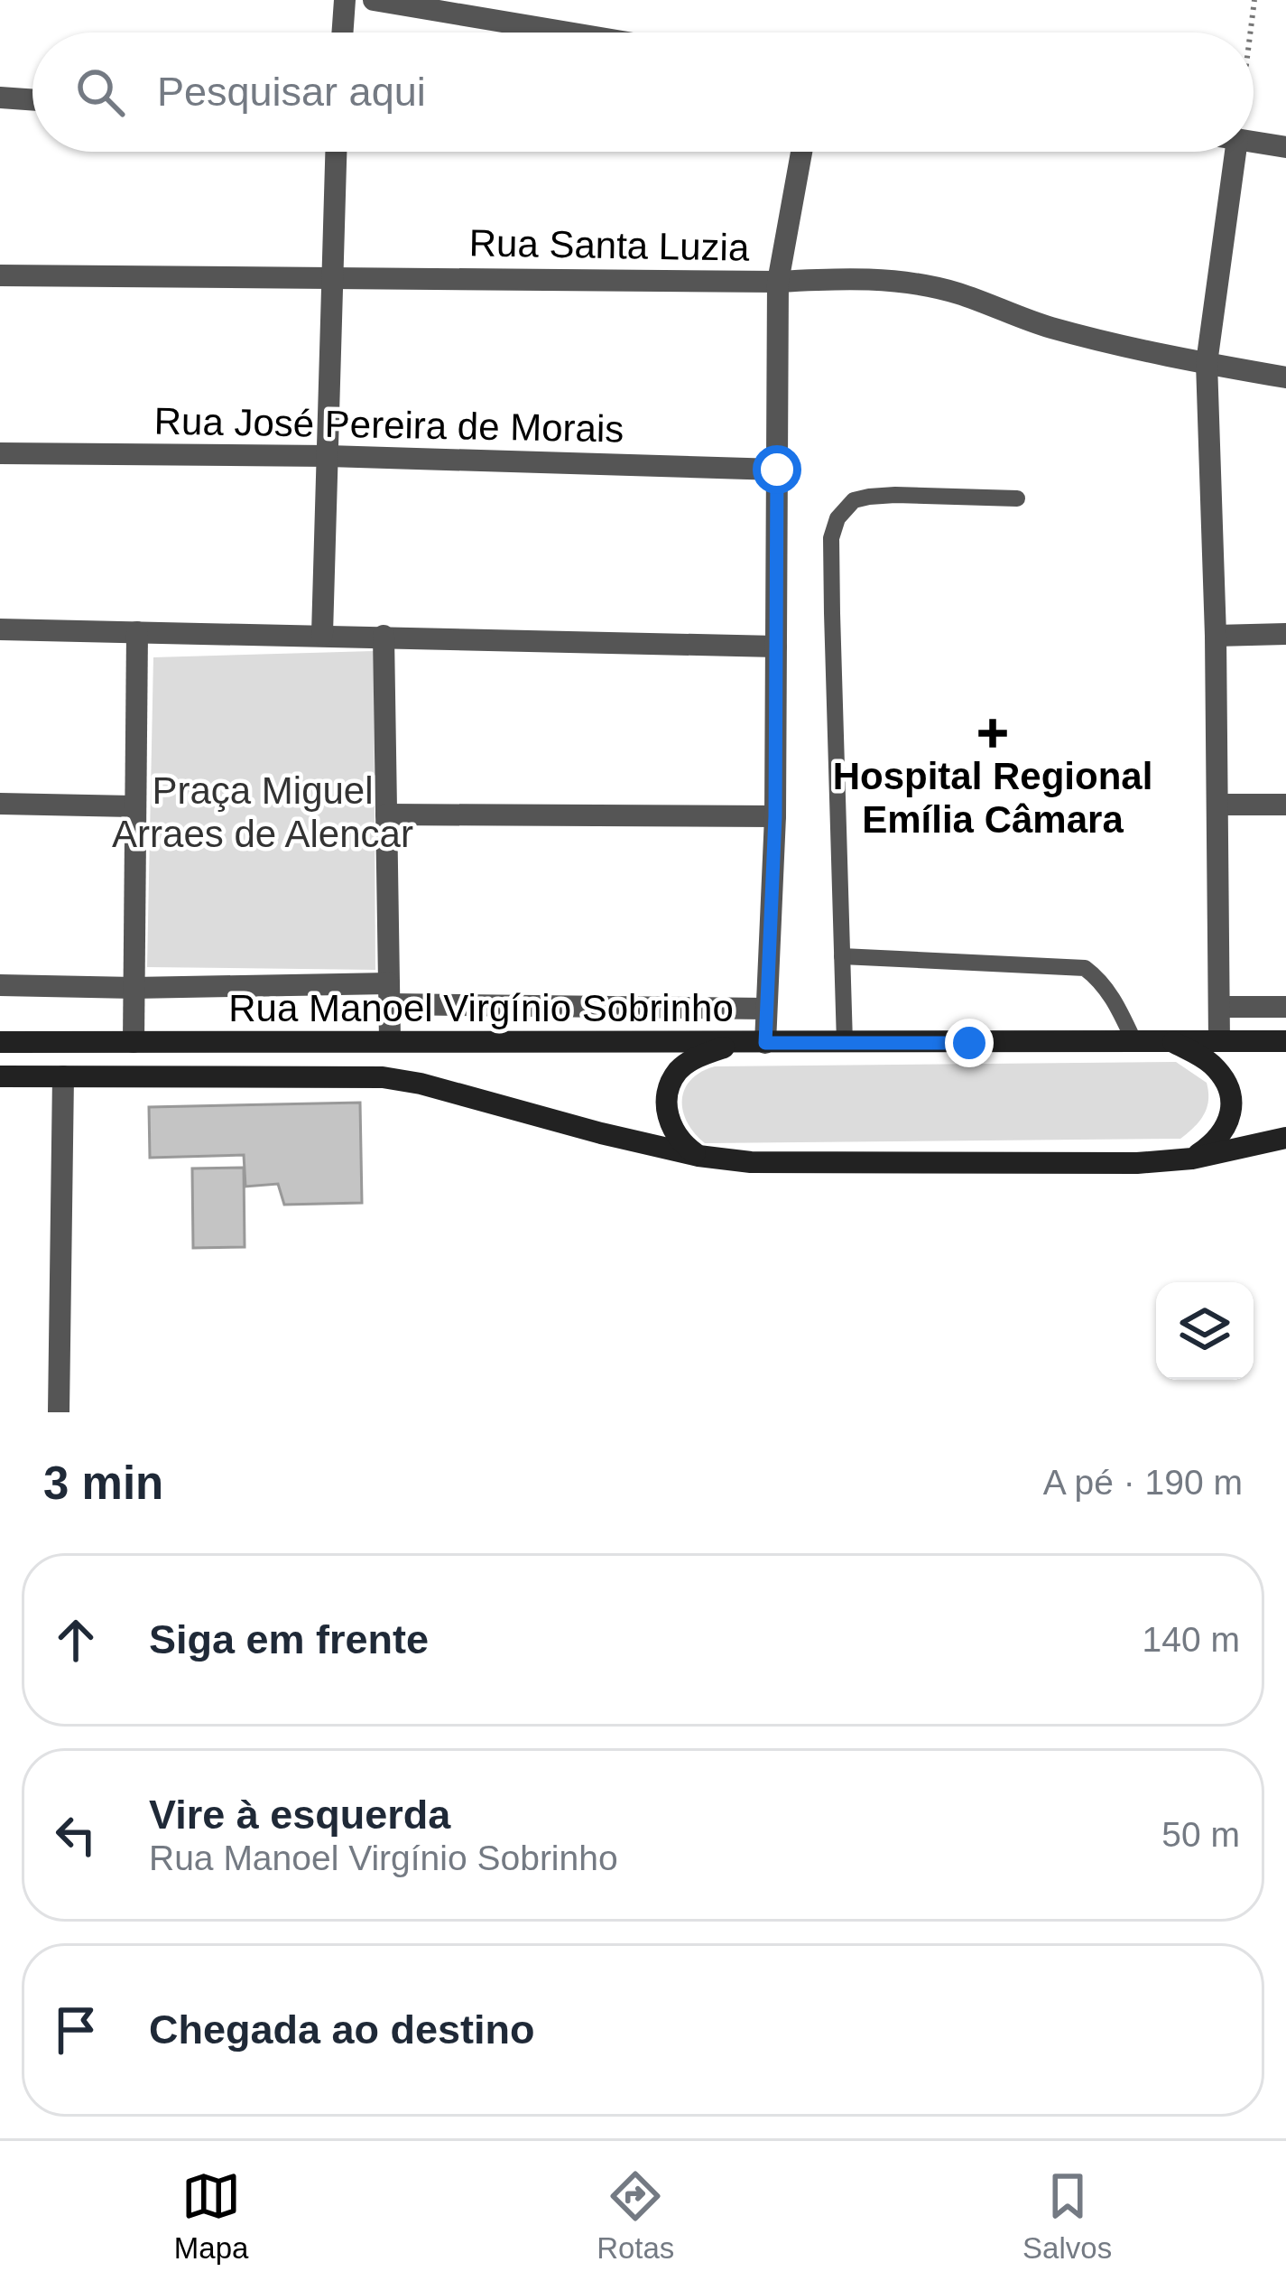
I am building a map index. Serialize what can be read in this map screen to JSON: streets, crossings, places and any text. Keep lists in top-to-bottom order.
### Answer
{
  "streets": {
    "main road": ["Rua Manoel Virgínio Sobrinho"],
    "street": ["Rua Santa Luzia", "Rua José Pereira de Morais"]
  },
  "parks": ["Praça Miguel Arraes de Alencar"],
  "places": {
    "health": ["Hospital Regional Emília Câmara"]
  },
  "page": {
    "search": "Pesquisar aqui",
    "heading": ["3 min", "A pé · 190 m"],
    "list": [
      ["Siga em frente", "140 m"],
      ["Vire à esquerda", "Rua Manoel Virgínio Sobrinho", "50 m"],
      "Chegada ao destino"
    ],
    "nav": ["Mapa", "Rotas", "Salvos"]
  }
}
